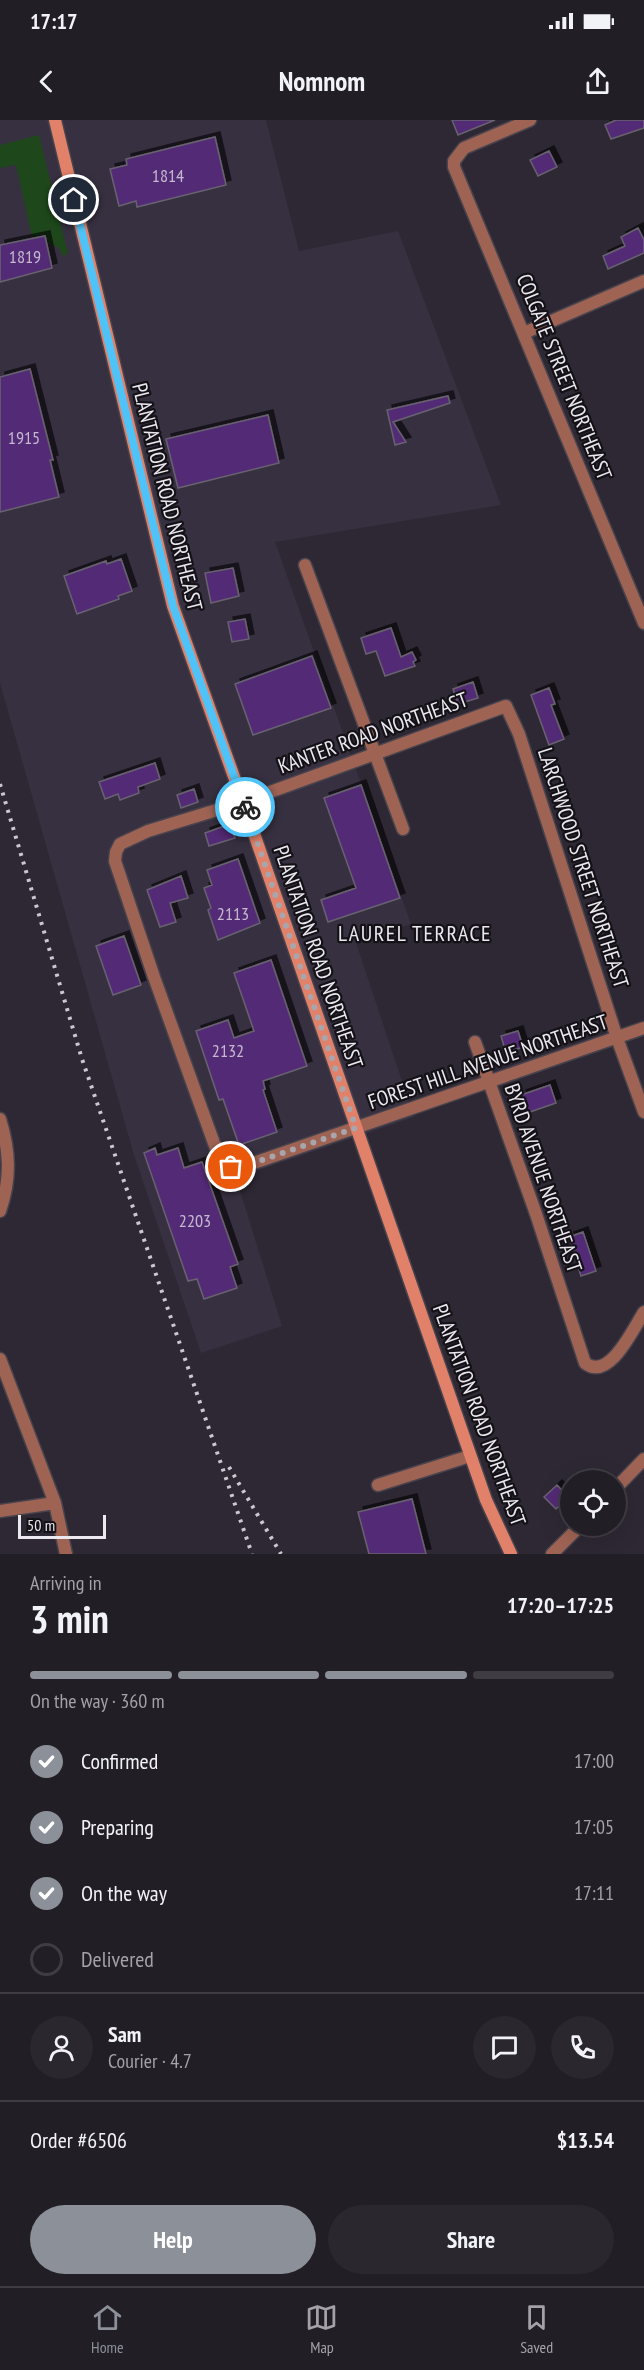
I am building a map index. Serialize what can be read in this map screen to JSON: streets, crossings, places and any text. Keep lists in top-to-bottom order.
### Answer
{
  "streets": {
    "street": [
      "COLGATE STREET NORTHEAST",
      "PLANTATION ROAD NORTHEAST",
      "KANTER ROAD NORTHEAST",
      "LARCHWOOD STREET NORTHEAST",
      "FOREST HILL AVENUE NORTHEAST",
      "BYRD AVENUE NORTHEAST"
    ]
  },
  "crossings": [
    ["PLANTATION ROAD NORTHEAST", "KANTER ROAD NORTHEAST"],
    ["PLANTATION ROAD NORTHEAST", "FOREST HILL AVENUE NORTHEAST"],
    ["KANTER ROAD NORTHEAST", "LARCHWOOD STREET NORTHEAST"],
    ["KANTER ROAD NORTHEAST", "FOREST HILL AVENUE NORTHEAST"],
    ["LARCHWOOD STREET NORTHEAST", "FOREST HILL AVENUE NORTHEAST"],
    ["FOREST HILL AVENUE NORTHEAST", "BYRD AVENUE NORTHEAST"]
  ],
  "districts": ["LAUREL TERRACE"],
  "house_numbers": [
    "1814",
    "1819",
    "1915",
    "2113",
    "2132",
    "2203"
  ],
  "scale_bar": "50 m",
  "page": {
    "status": "17:17",
    "header": "Nomnom",
    "scale": "50 m",
    "heading": ["3 min", "Arriving in", "17:20–17:25"],
    "panel": [
      "Sam",
      "Courier · 4.7",
      "Order #6506",
      "$13.54"
    ],
    "bar": "On the way · 360 m",
    "list": [
      ["Confirmed", "17:00"],
      ["Preparing", "17:05"],
      ["On the way", "17:11"],
      "Delivered"
    ],
    "buttons": ["Help", "Share"],
    "tabs": ["Home", "Map", "Saved"]
  }
}
